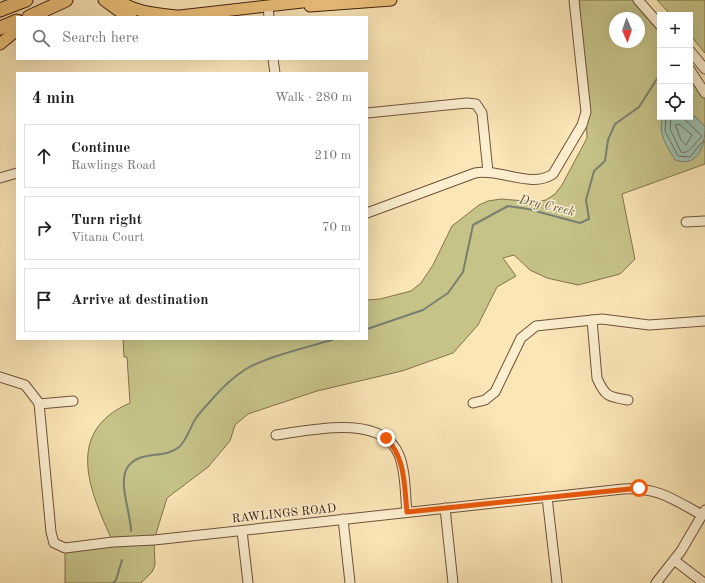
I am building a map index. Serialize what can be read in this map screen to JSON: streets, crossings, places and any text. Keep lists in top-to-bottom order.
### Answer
{
  "streets": {
    "street": ["RAWLINGS ROAD"]
  },
  "water": ["Dry Creek"],
  "north": "bottom",
  "page": {
    "map_buttons": ["+", "−"],
    "search": "Search here",
    "heading": ["4 min", "Walk · 280 m"],
    "list": [
      ["Continue", "Rawlings Road", "210 m"],
      ["Turn right", "Vitana Court", "70 m"],
      "Arrive at destination"
    ]
  }
}
